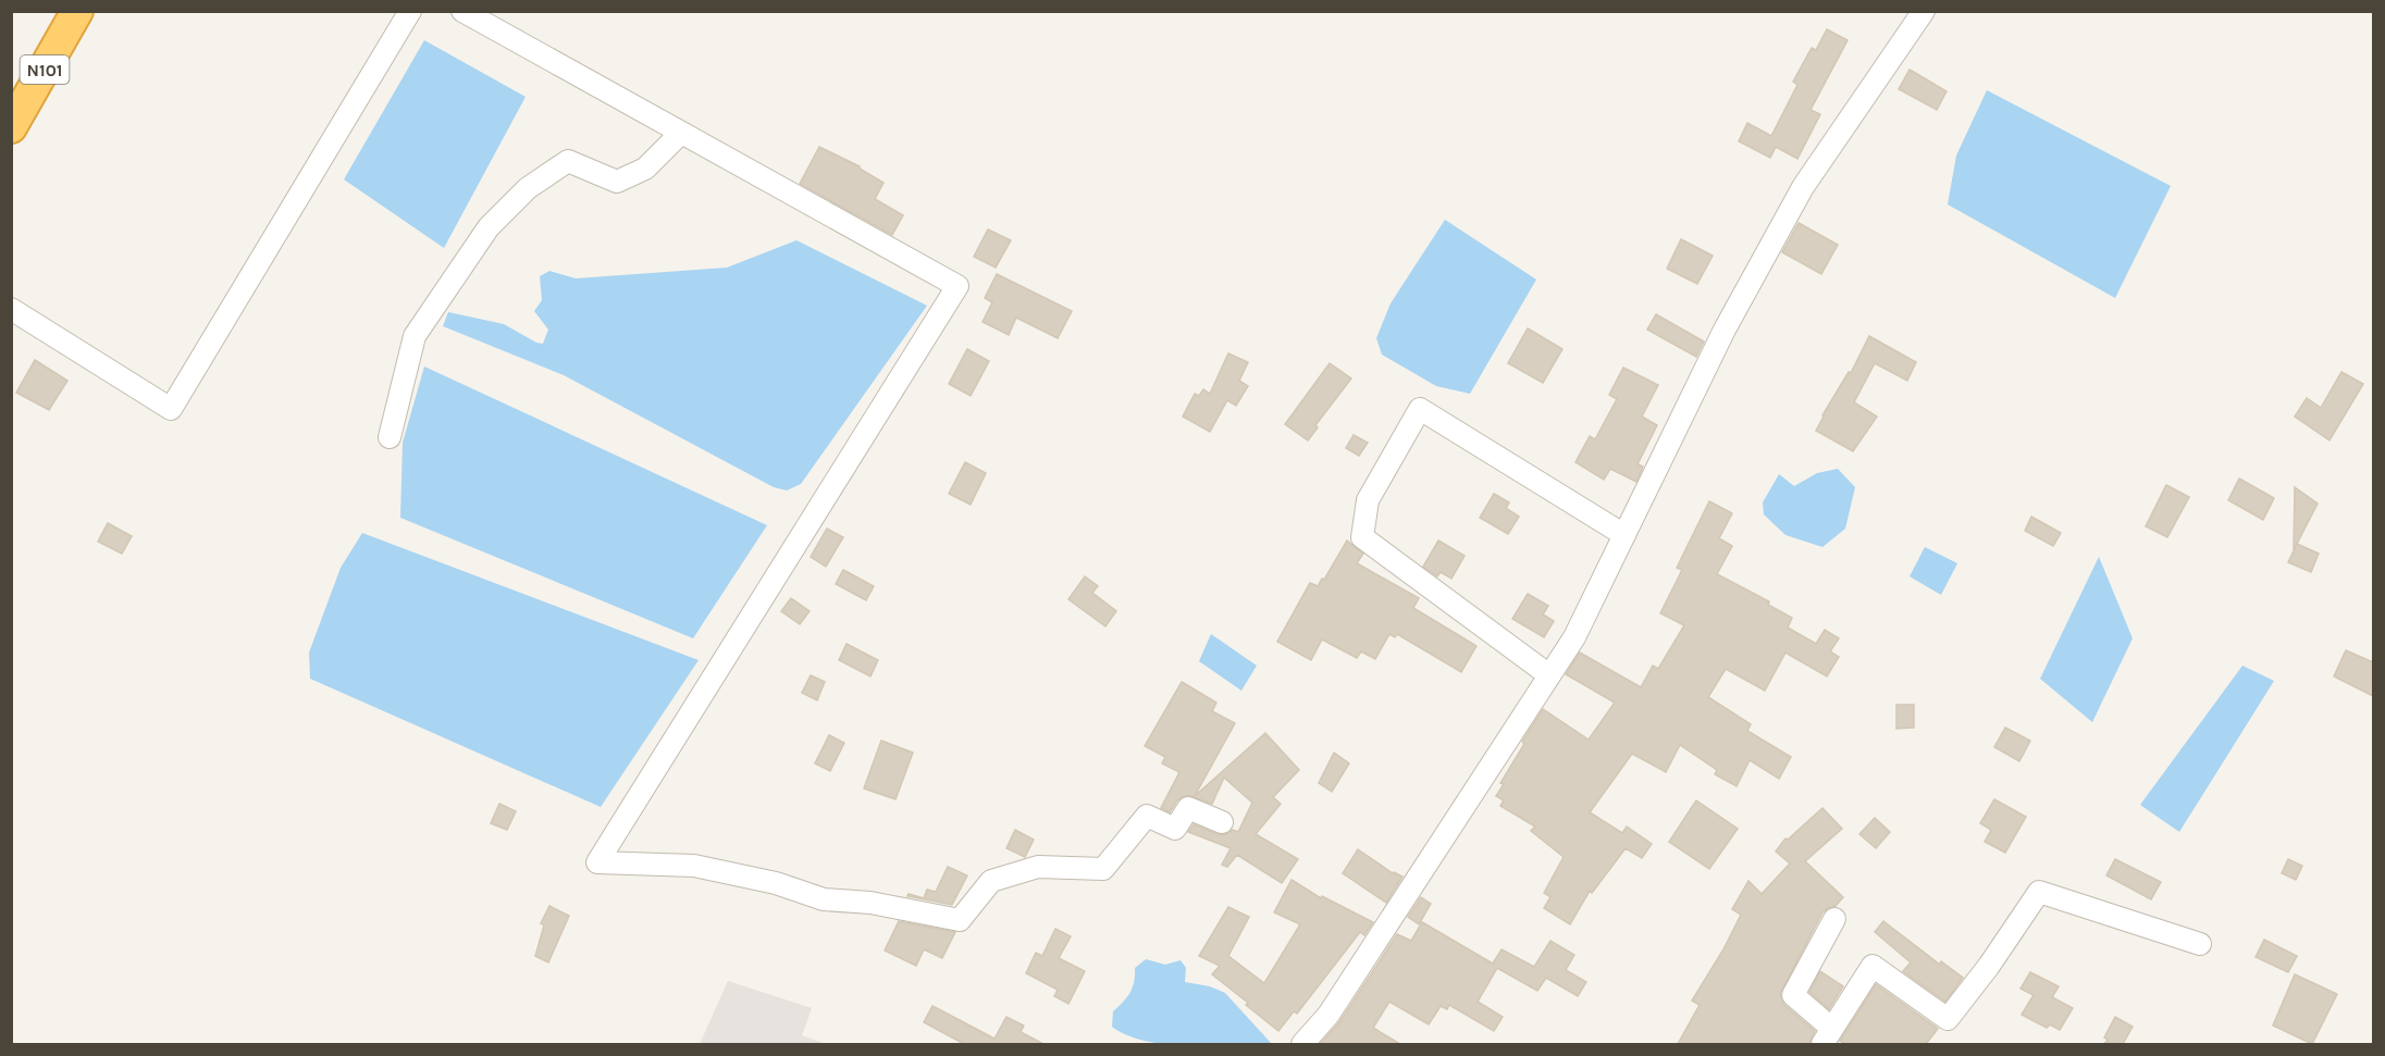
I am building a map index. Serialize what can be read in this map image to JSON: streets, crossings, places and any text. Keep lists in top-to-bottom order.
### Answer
{
  "streets": {
    "highway": ["N101"]
  }
}
